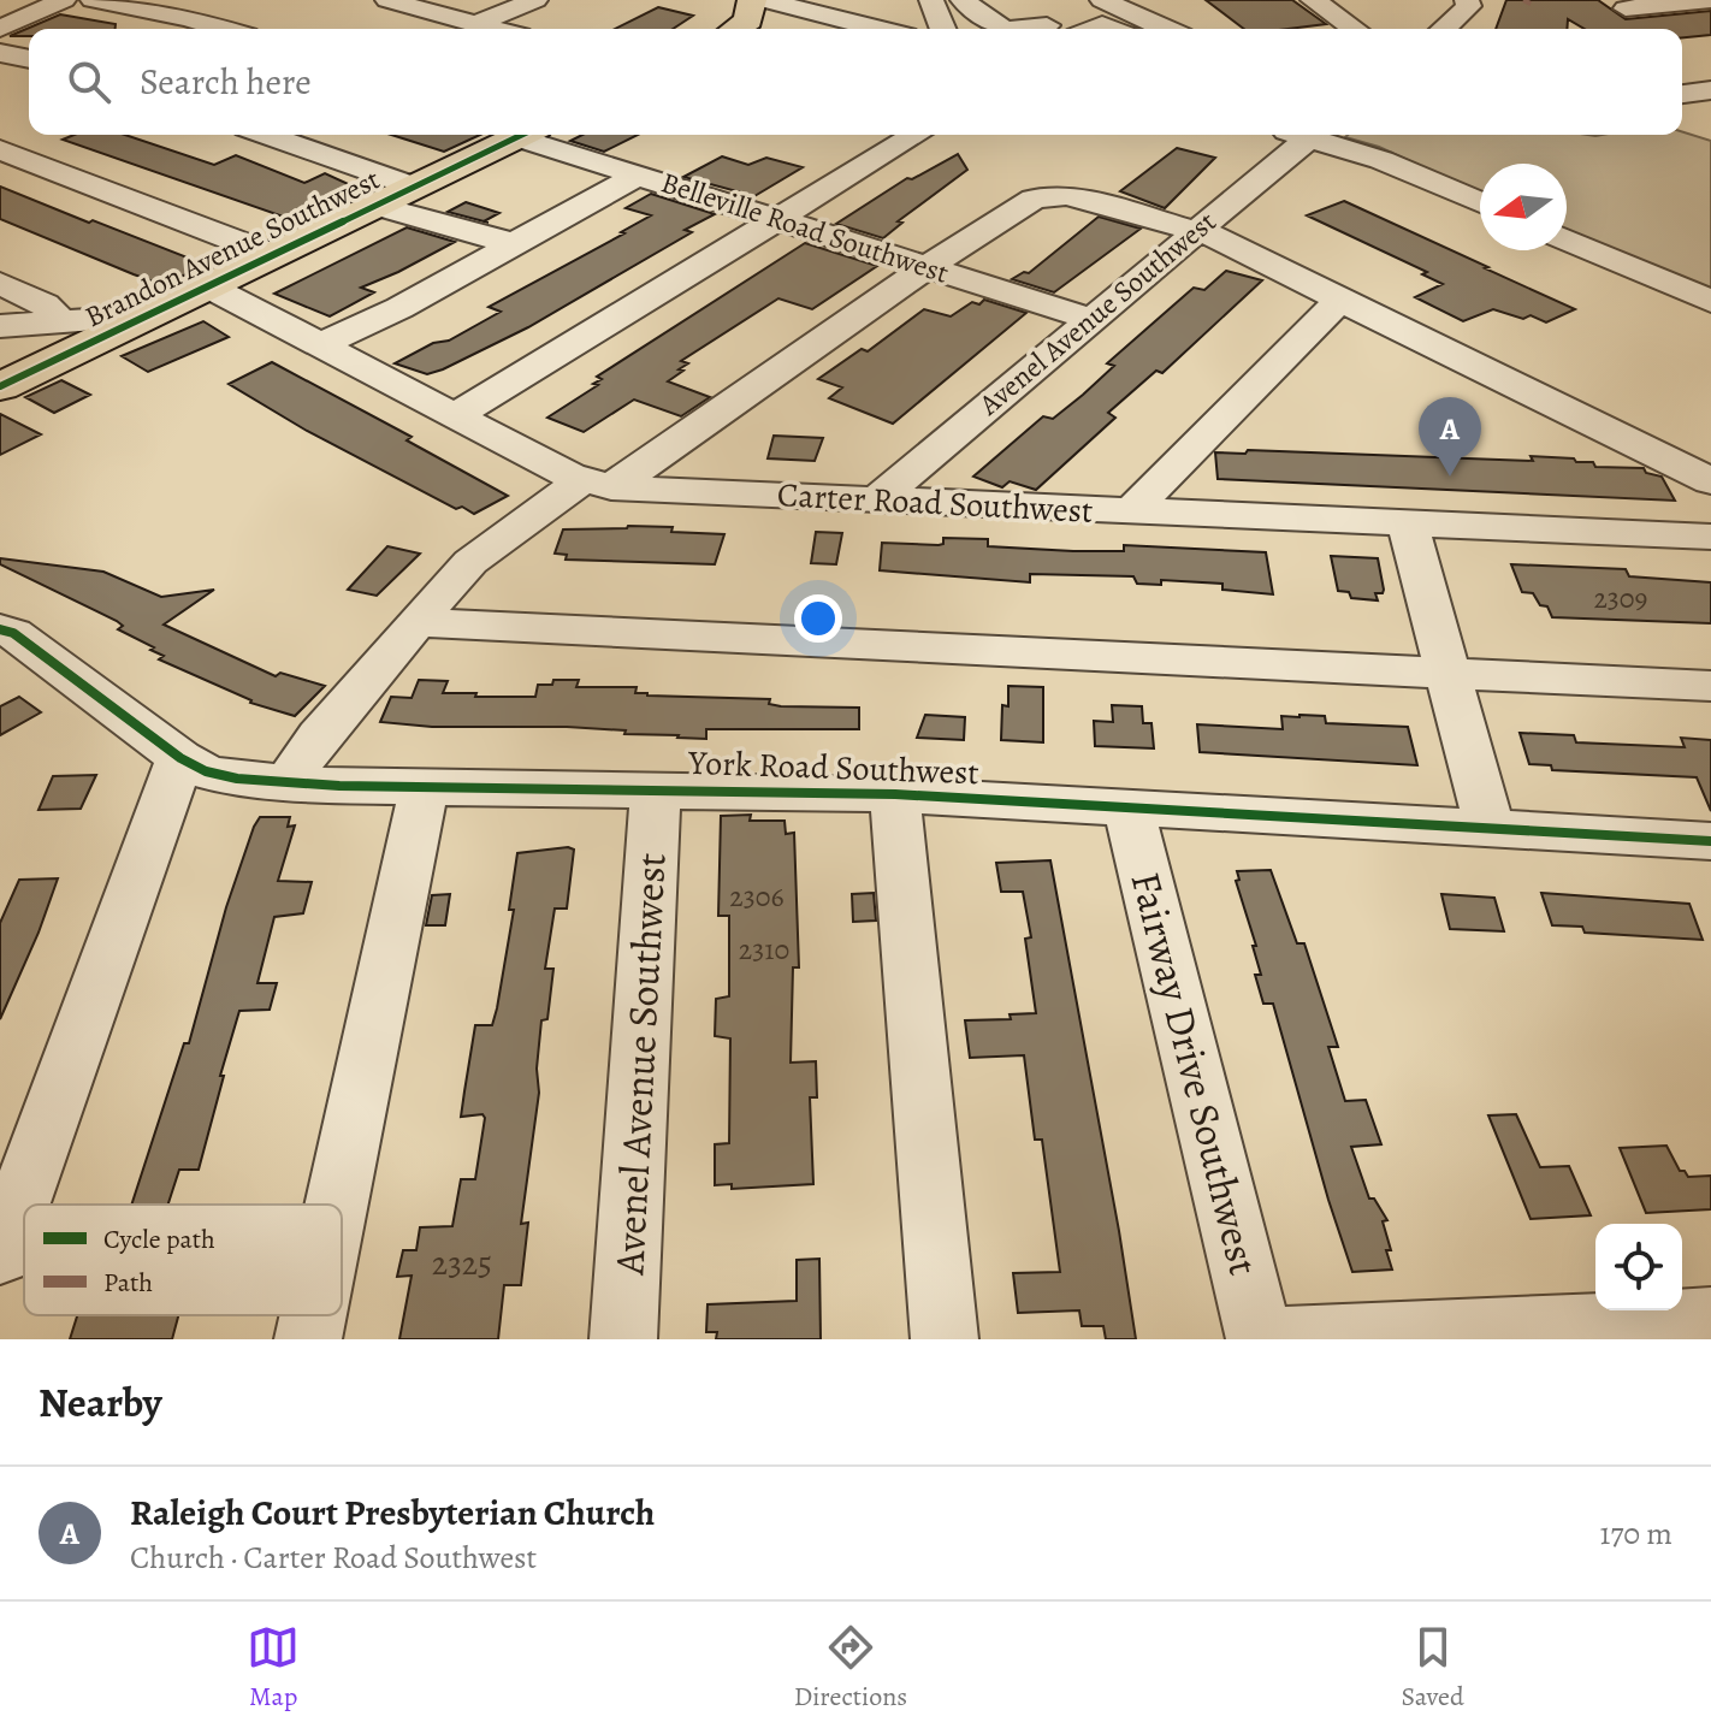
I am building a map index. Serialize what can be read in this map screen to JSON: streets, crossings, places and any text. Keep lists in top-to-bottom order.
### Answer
{
  "streets": {
    "main road": ["Brandon Avenue Southwest"],
    "street": [
      "Belleville Road Southwest",
      "Avenel Avenue Southwest",
      "Carter Road Southwest",
      "York Road Southwest",
      "Fairway Drive Southwest"
    ]
  },
  "crossings": [
    ["Belleville Road Southwest", "Avenel Avenue Southwest"],
    ["Brandon Avenue Southwest", "Carter Road Southwest"],
    ["Avenel Avenue Southwest", "Carter Road Southwest"],
    ["Avenel Avenue Southwest", "York Road Southwest"],
    ["York Road Southwest", "Fairway Drive Southwest"]
  ],
  "house_numbers": [
    "2309",
    "2306",
    "2310",
    "2325"
  ],
  "legend": ["Cycle path", "Path"],
  "north": "left",
  "page": {
    "search": "Search here",
    "pins": "A",
    "heading": "Nearby",
    "list": [
      {
        "mark": "A",
        "name": "Raleigh Court Presbyterian Church",
        "note": "Church · Carter Road Southwest",
        "value": "170 m"
      }
    ],
    "nav": ["Map", "Directions", "Saved"]
  }
}
